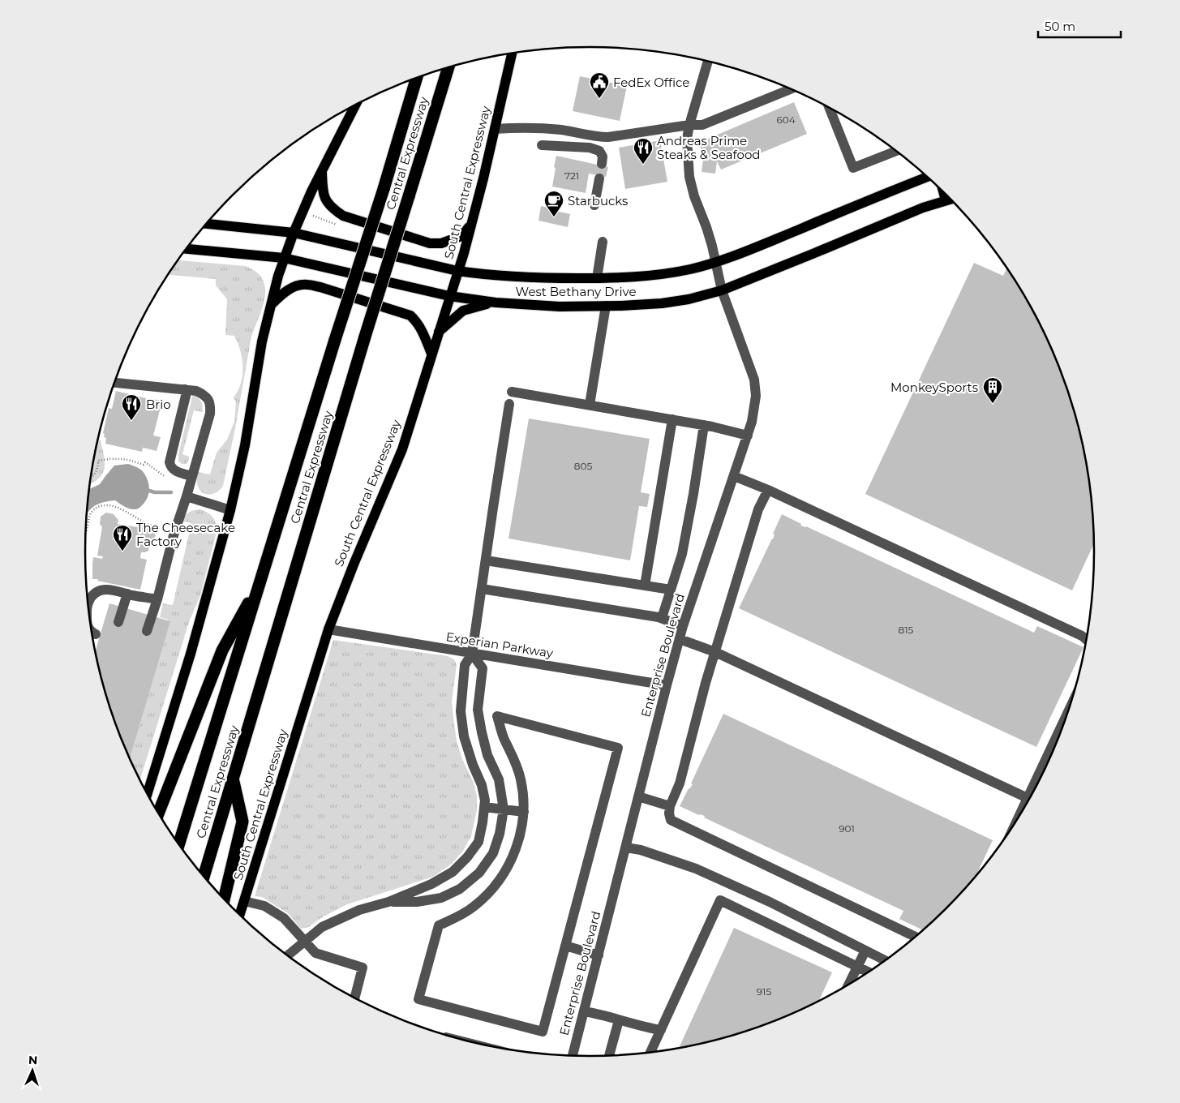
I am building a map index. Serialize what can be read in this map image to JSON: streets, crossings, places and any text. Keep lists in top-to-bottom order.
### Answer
{
  "streets": {
    "highway": ["Central Expressway"],
    "main road": ["South Central Expressway", "West Bethany Drive"],
    "street": ["Experian Parkway", "Enterprise Boulevard"]
  },
  "crossings": [
    ["South Central Expressway", "West Bethany Drive"],
    ["South Central Expressway", "Experian Parkway"],
    ["West Bethany Drive", "Enterprise Boulevard"],
    ["Experian Parkway", "Enterprise Boulevard"]
  ],
  "places": {
    "public building": ["FedEx Office"],
    "restaurant": ["Andreas Prime Steaks & Seafood", "Brio", "The Cheesecake Factory"],
    "cafe": ["Starbucks"],
    "building": ["MonkeySports"]
  },
  "house_numbers": [
    "604",
    "721",
    "805",
    "815",
    "901",
    "915"
  ],
  "scale_bar": "50 m",
  "north": "top"
}
